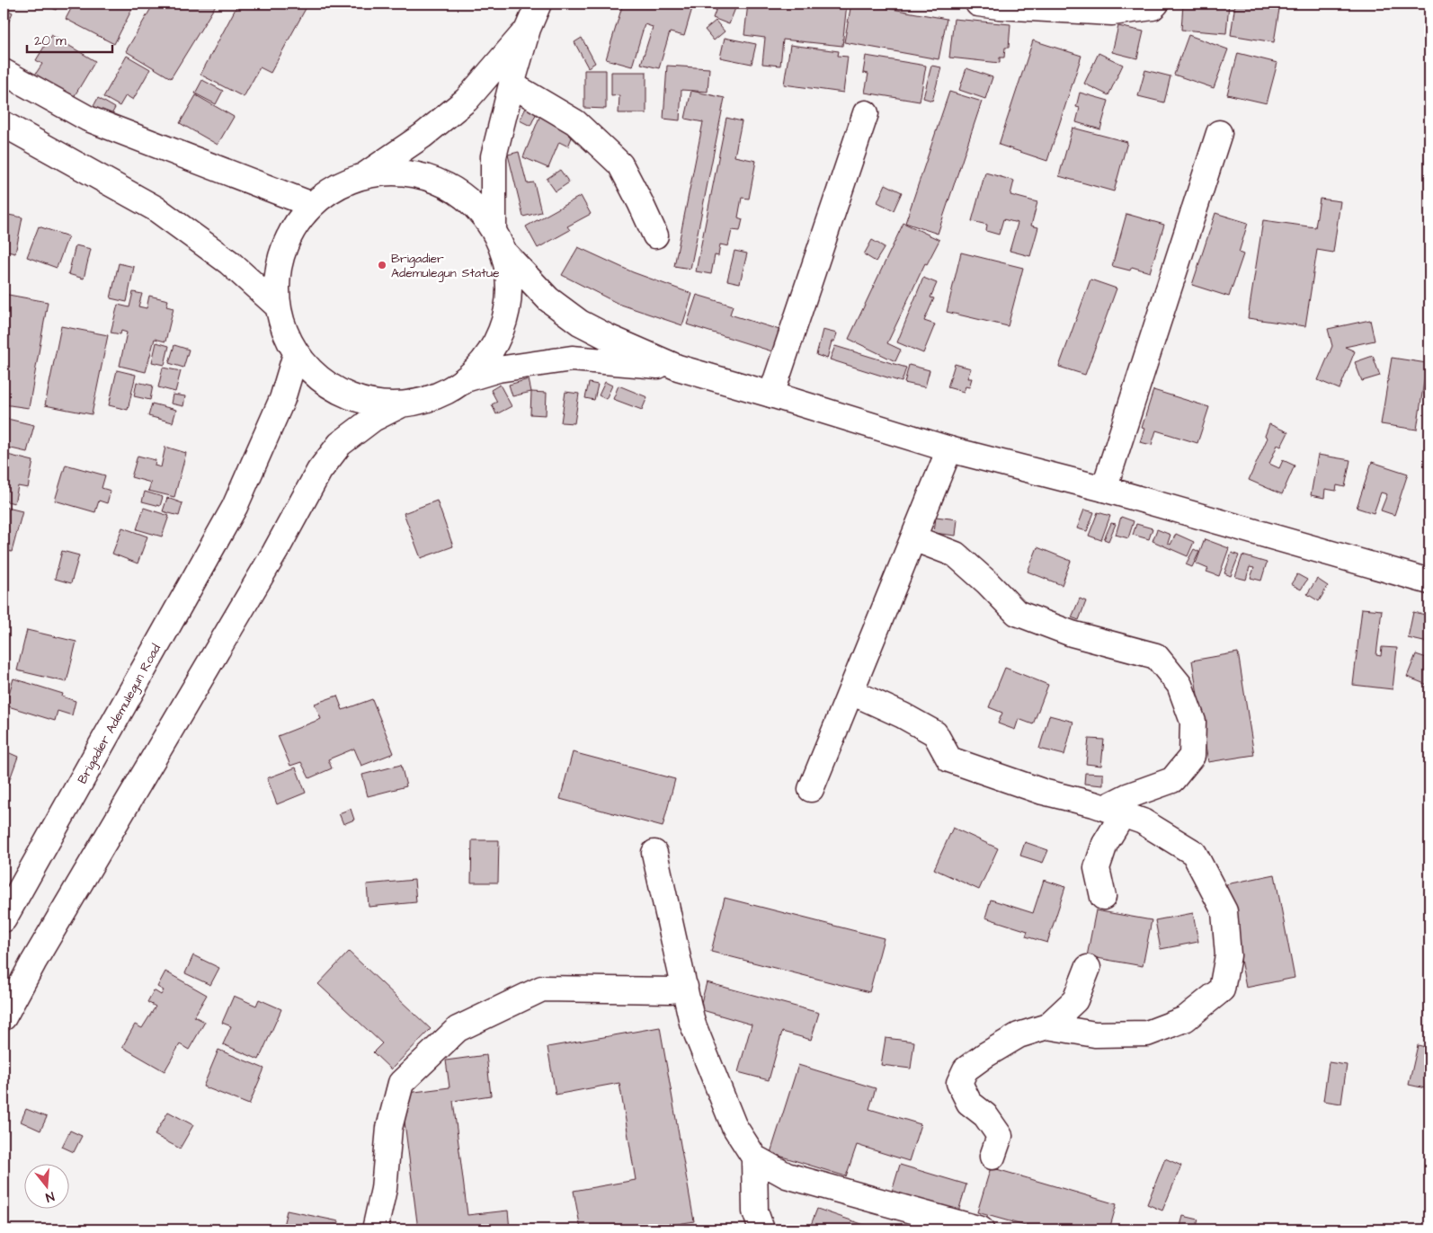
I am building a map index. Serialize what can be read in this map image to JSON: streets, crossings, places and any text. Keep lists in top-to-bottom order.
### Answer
{
  "streets": {
    "main road": ["Brigadier Ademulegun Road"]
  },
  "places": ["Brigadier Ademulegun Statue"],
  "scale_bar": "20 m",
  "north": "bottom"
}
